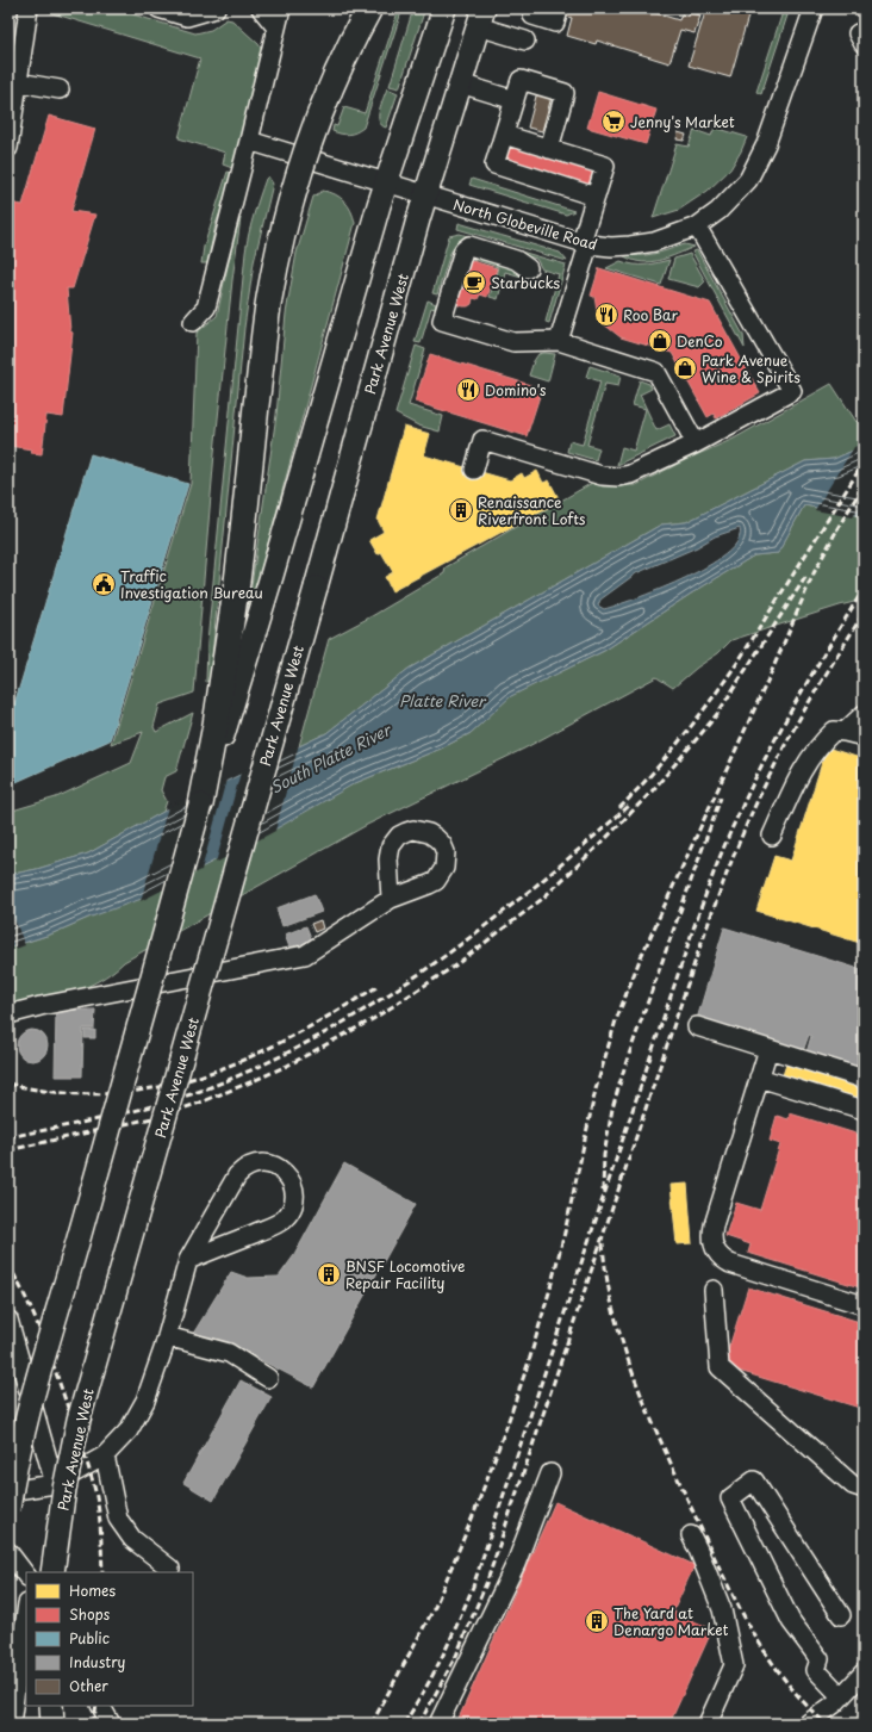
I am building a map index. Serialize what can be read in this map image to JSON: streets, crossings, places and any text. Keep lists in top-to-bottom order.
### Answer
{
  "streets": {
    "main road": ["Park Avenue West"],
    "street": ["North Globeville Road"]
  },
  "crossings": [
    ["North Globeville Road", "Park Avenue West"]
  ],
  "water": ["Platte River", "South Platte River"],
  "places": {
    "supermarket": ["Jenny's Market"],
    "cafe": ["Starbucks"],
    "restaurant": ["Roo Bar", "Domino's"],
    "shop": ["DenCo", "Park Avenue Wine & Spirits"],
    "building": ["Renaissance Riverfront Lofts", "BNSF Locomotive Repair Facility", "The Yard at Denargo Market"],
    "public building": ["Traffic Investigation Bureau"]
  },
  "legend": [
    "Homes",
    "Shops",
    "Public",
    "Industry",
    "Other"
  ]
}
